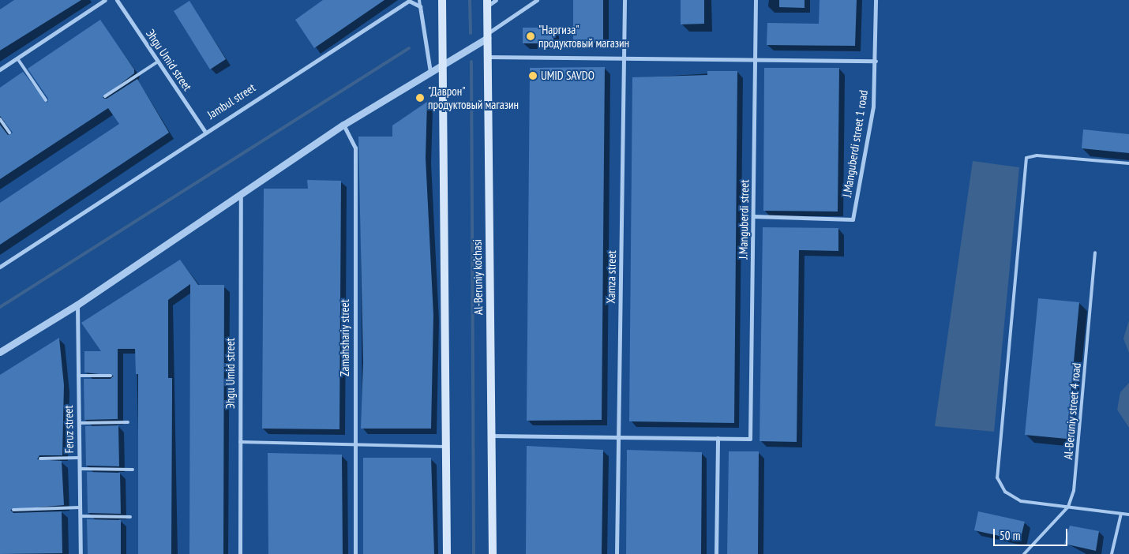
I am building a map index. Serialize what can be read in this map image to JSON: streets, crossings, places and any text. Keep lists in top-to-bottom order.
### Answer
{
  "streets": {
    "main road": ["Al-Beruniy ko’chasi"],
    "street": [
      "Эhgu Umid street",
      "Jambul street",
      "J.Manguberdi street 1 road",
      "J.Manguberdi street",
      "Xamza street",
      "Zamahshariy street",
      "Feruz street"
    ],
    "lane": ["Al-Beruniy street 4 road"]
  },
  "crossings": [
    ["Эhgu Umid street", "Jambul street"],
    ["J.Manguberdi street 1 road", "J.Manguberdi street"]
  ],
  "places": ["\"Наргиза\" продуктовый магазин", "UMID SAVDO", "\"Даврон\" продуктовый магазин"],
  "scale_bar": "50 m"
}
